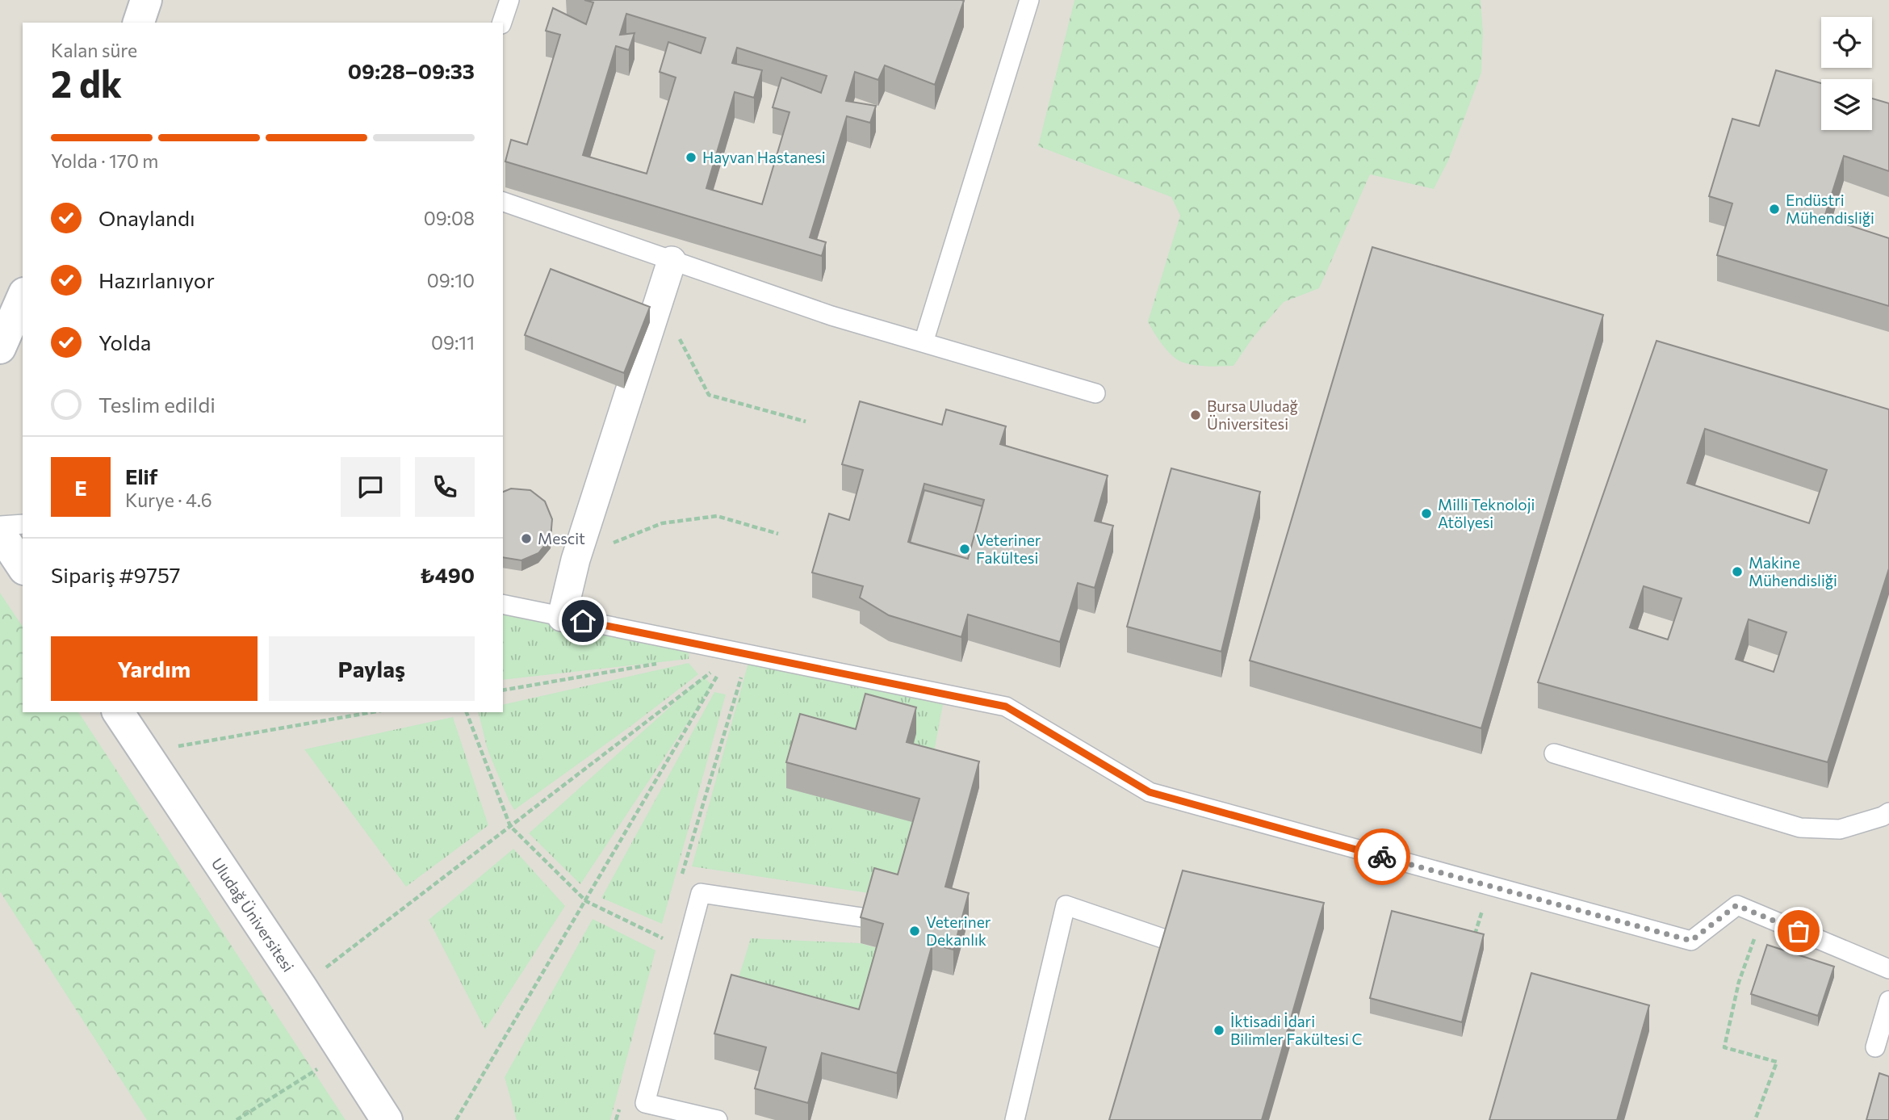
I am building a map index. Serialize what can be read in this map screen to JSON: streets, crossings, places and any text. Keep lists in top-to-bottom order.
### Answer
{
  "streets": {
    "street": ["Uludağ Üniversitesi"]
  },
  "places": [
    "Hayvan Hastanesi",
    "Endüstri Mühendisliği",
    "Bursa Uludağ Üniversitesi",
    "Milli Teknoloji Atölyesi",
    "Mescit",
    "Veteriner Fakültesi",
    "Makine Mühendisliği",
    "Veteriner Dekanlık",
    "İktisadi İdari Bilimler Fakültesi C"
  ],
  "page": {
    "heading": ["2 dk", "Kalan süre", "09:28–09:33"],
    "panel": [
      "Elif",
      "Kurye · 4.6",
      "Sipariş #9757",
      "₺490"
    ],
    "bar": "Yolda · 170 m",
    "list": [
      ["Onaylandı", "09:08"],
      ["Hazırlanıyor", "09:10"],
      ["Yolda", "09:11"],
      "Teslim edildi"
    ],
    "round": "E",
    "buttons": ["Yardım", "Paylaş"]
  }
}
